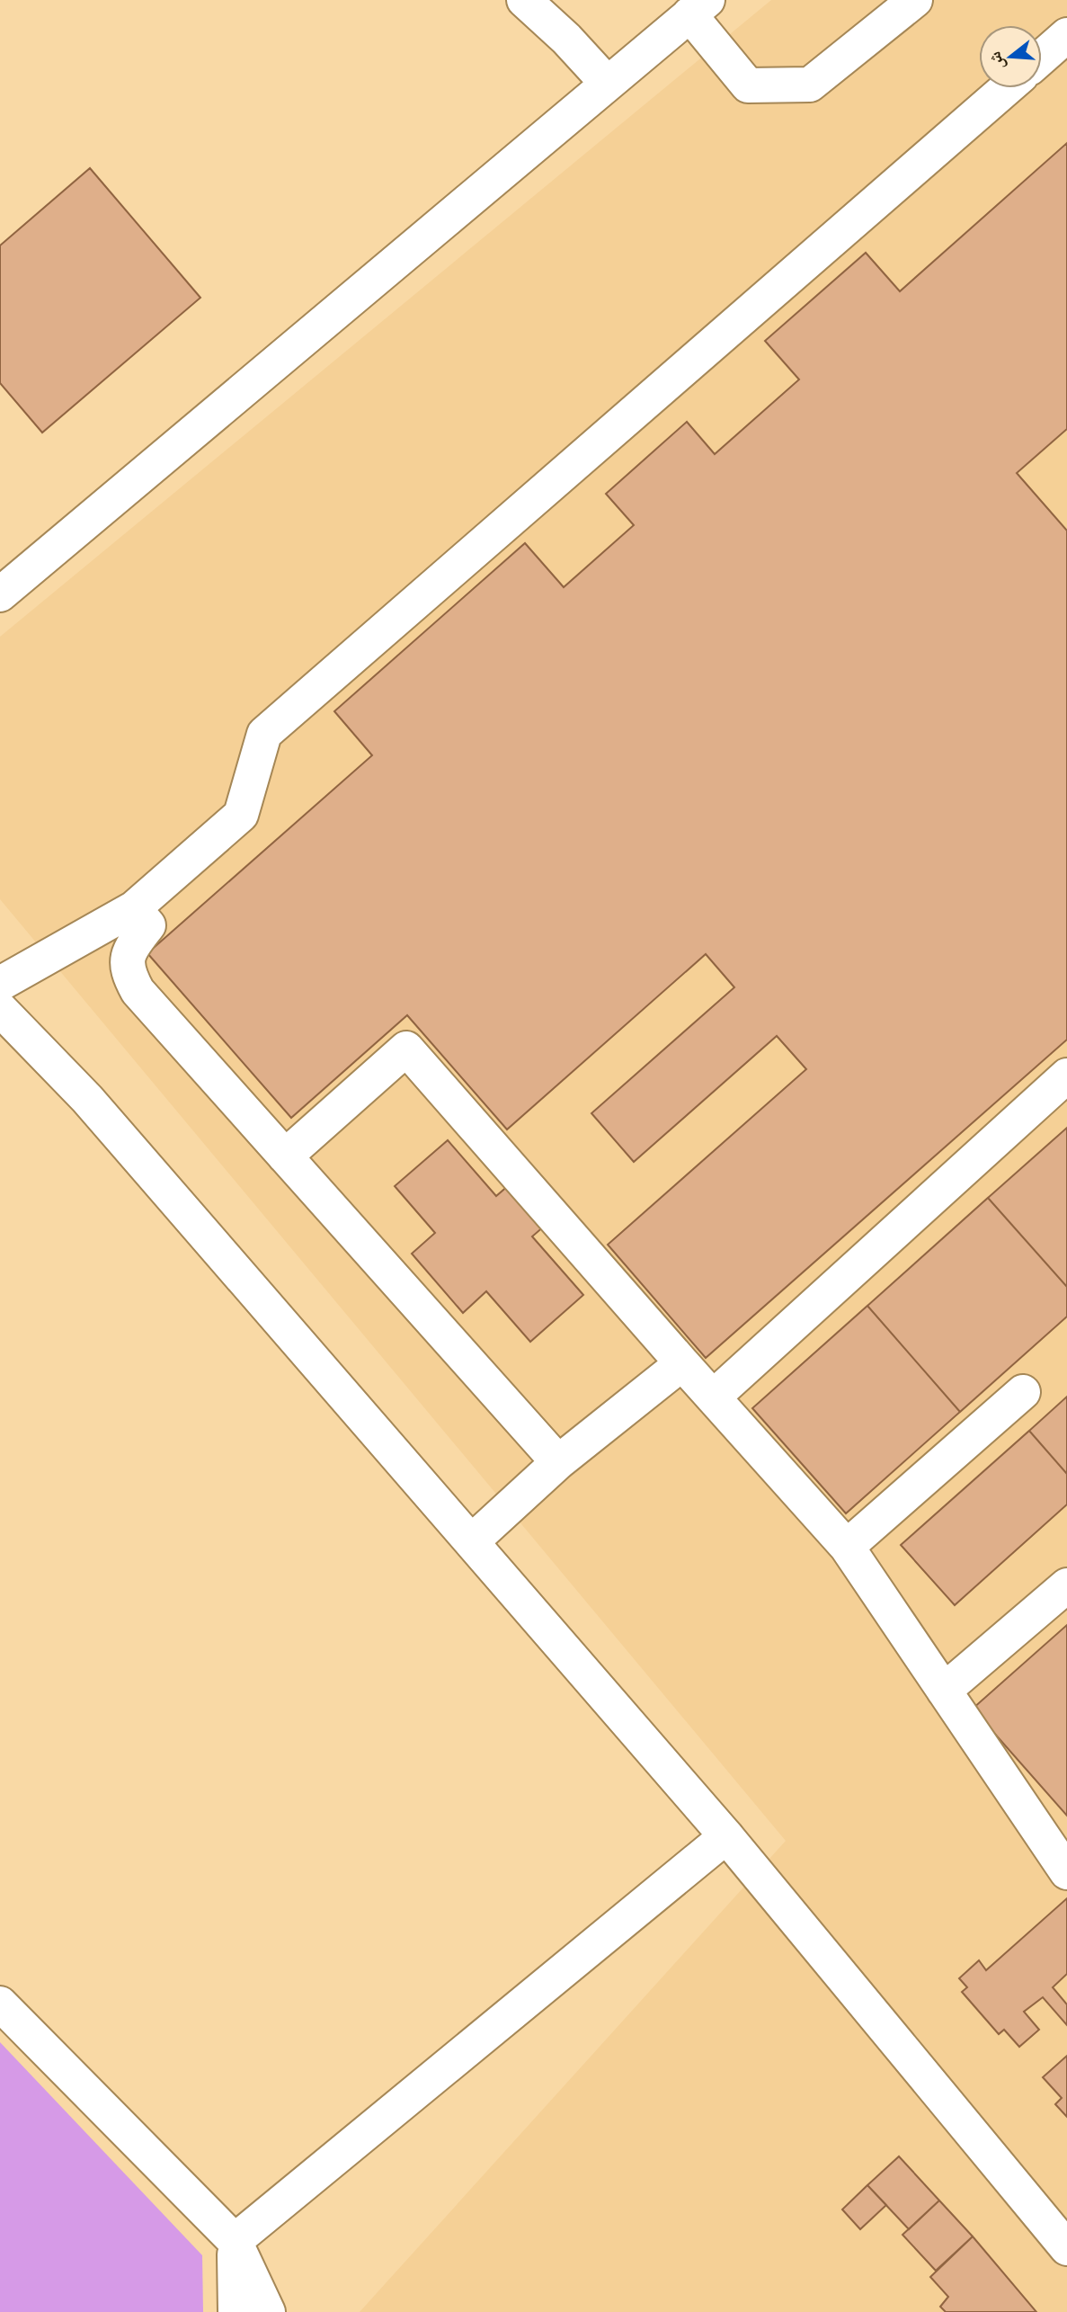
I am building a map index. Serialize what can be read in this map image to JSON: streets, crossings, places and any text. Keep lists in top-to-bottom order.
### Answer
{
  "north": "left"
}
